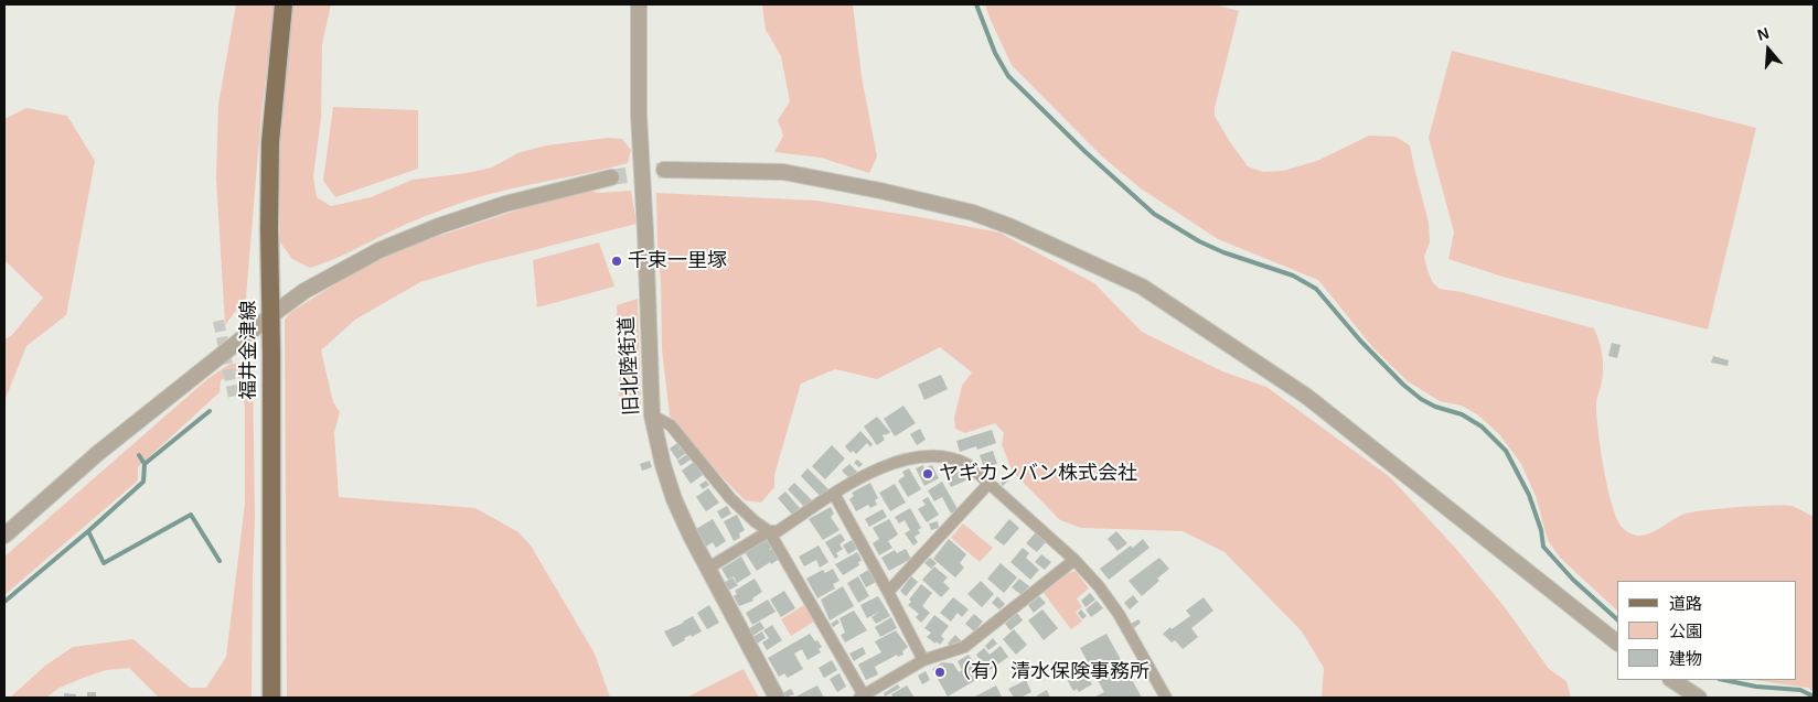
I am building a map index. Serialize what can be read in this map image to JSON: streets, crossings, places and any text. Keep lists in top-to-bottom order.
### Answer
{
  "streets": {
    "main road": ["福井金津線"],
    "street": ["旧北陸街道"]
  },
  "places": ["千束一里塚", "ヤギカンバン株式会社", "（有）清水保険事務所"],
  "legend": ["道路", "公園", "建物"],
  "north": "top"
}
